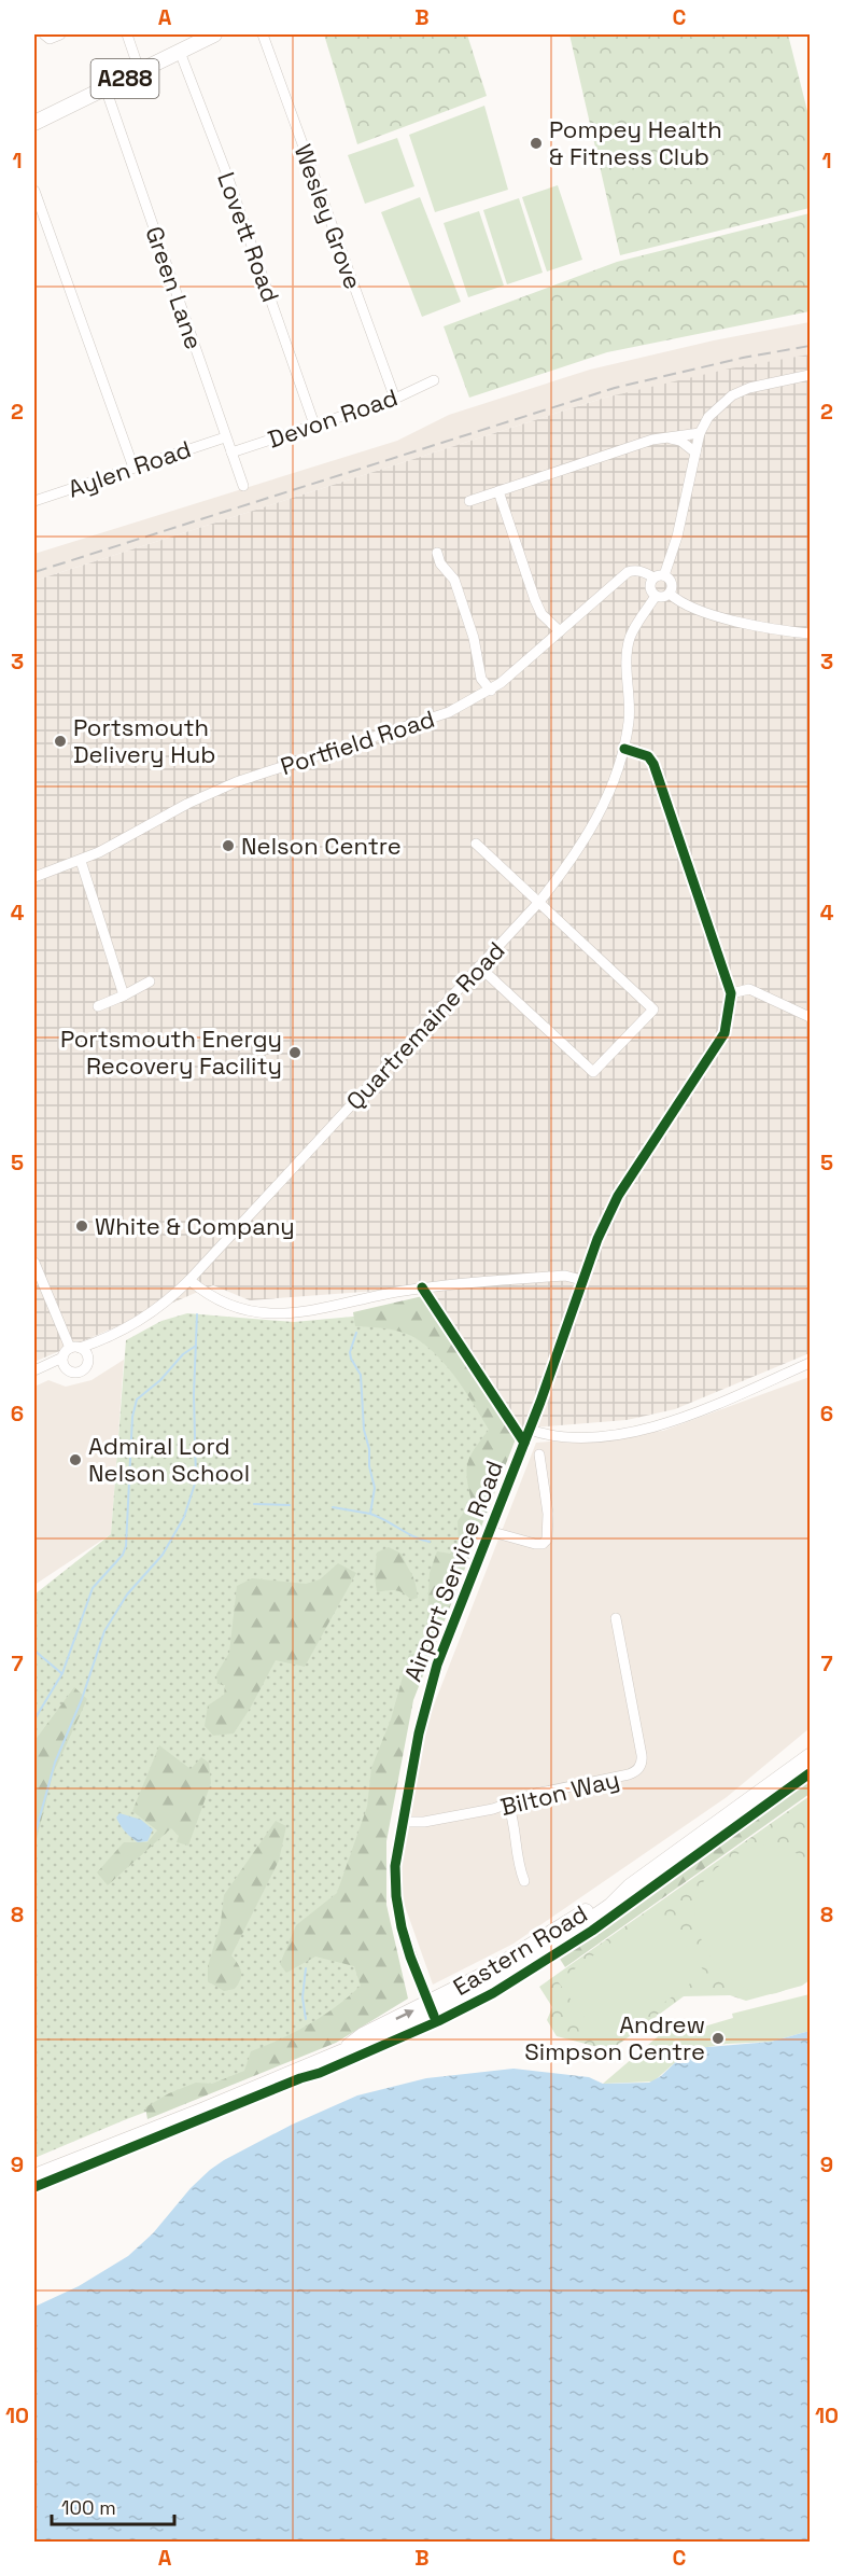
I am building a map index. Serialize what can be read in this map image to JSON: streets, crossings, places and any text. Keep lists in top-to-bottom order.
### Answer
{
  "streets": {
    "main road": ["A288", "Eastern Road"],
    "street": [
      "Wesley Grove",
      "Lovett Road",
      "Green Lane",
      "Devon Road",
      "Aylen Road",
      "Portfield Road",
      "Quartremaine Road",
      "Airport Service Road",
      "Bilton Way"
    ]
  },
  "crossings": [
    ["A288", "Lovett Road"],
    ["A288", "Green Lane"],
    ["Wesley Grove", "Devon Road"],
    ["Lovett Road", "Devon Road"],
    ["Green Lane", "Devon Road"],
    ["Green Lane", "Aylen Road"],
    ["Quartremaine Road", "Airport Service Road"],
    ["Airport Service Road", "Bilton Way"],
    ["Airport Service Road", "Eastern Road"]
  ],
  "places": [
    "Pompey Health & Fitness Club",
    "Portsmouth Delivery Hub",
    "Nelson Centre",
    "Portsmouth Energy Recovery Facility",
    "White & Company",
    "Admiral Lord Nelson School",
    "Andrew Simpson Centre"
  ],
  "scale_bar": "100 m",
  "grid": {
    "columns": ["A", "B", "C"],
    "rows": [
      "1",
      "2",
      "3",
      "4",
      "5",
      "6",
      "7",
      "8",
      "9",
      "10"
    ]
  }
}
